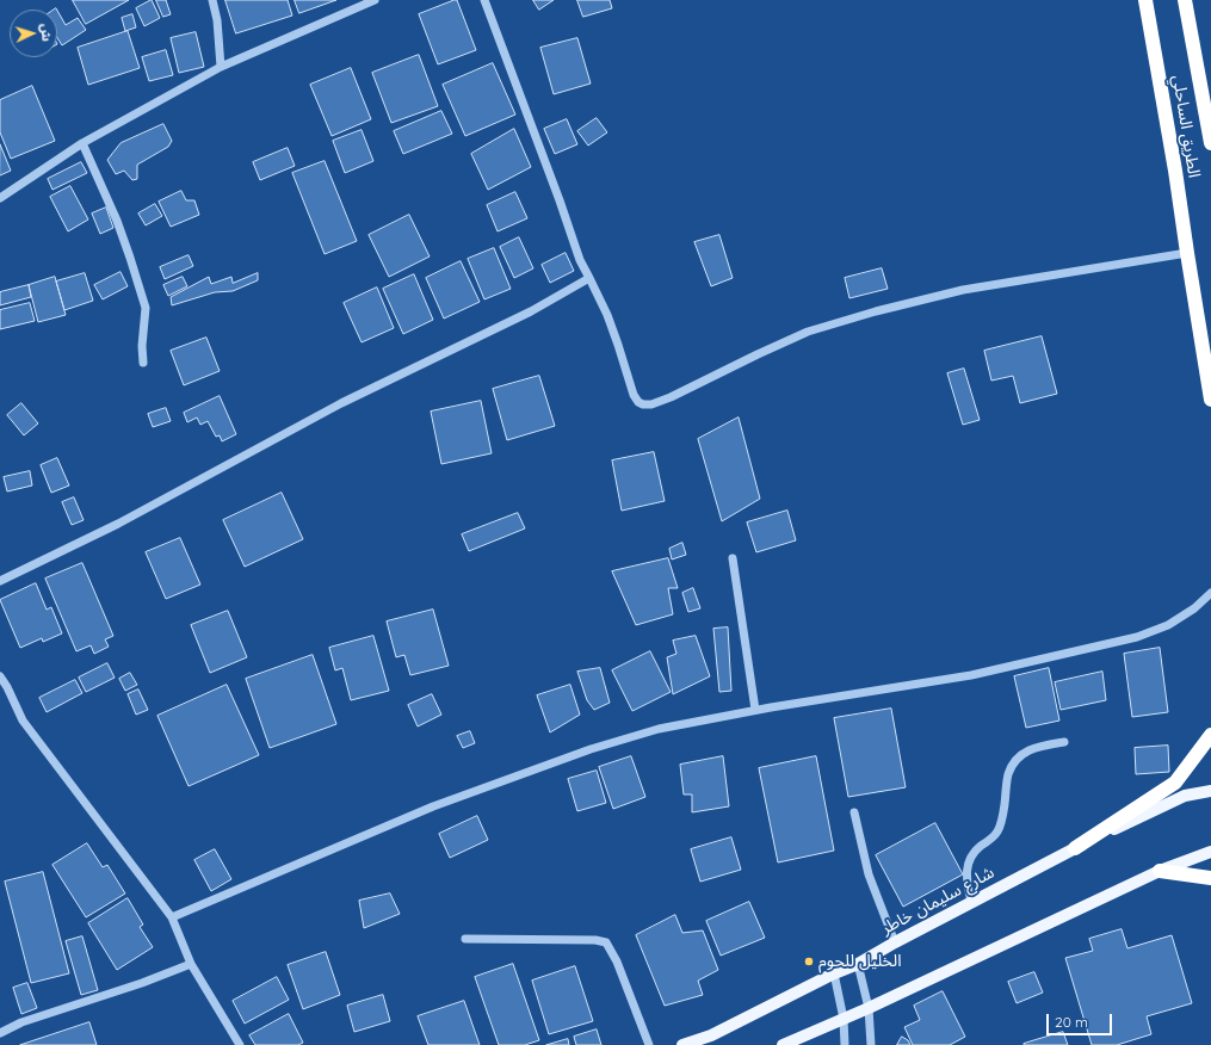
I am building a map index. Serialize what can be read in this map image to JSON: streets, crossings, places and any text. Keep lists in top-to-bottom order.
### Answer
{
  "streets": {
    "highway": ["الطريق الساحلي"],
    "main road": ["شارع سليمان خاطر"]
  },
  "places": ["الخليل للحوم"],
  "scale_bar": "20 m",
  "north": "right"
}
